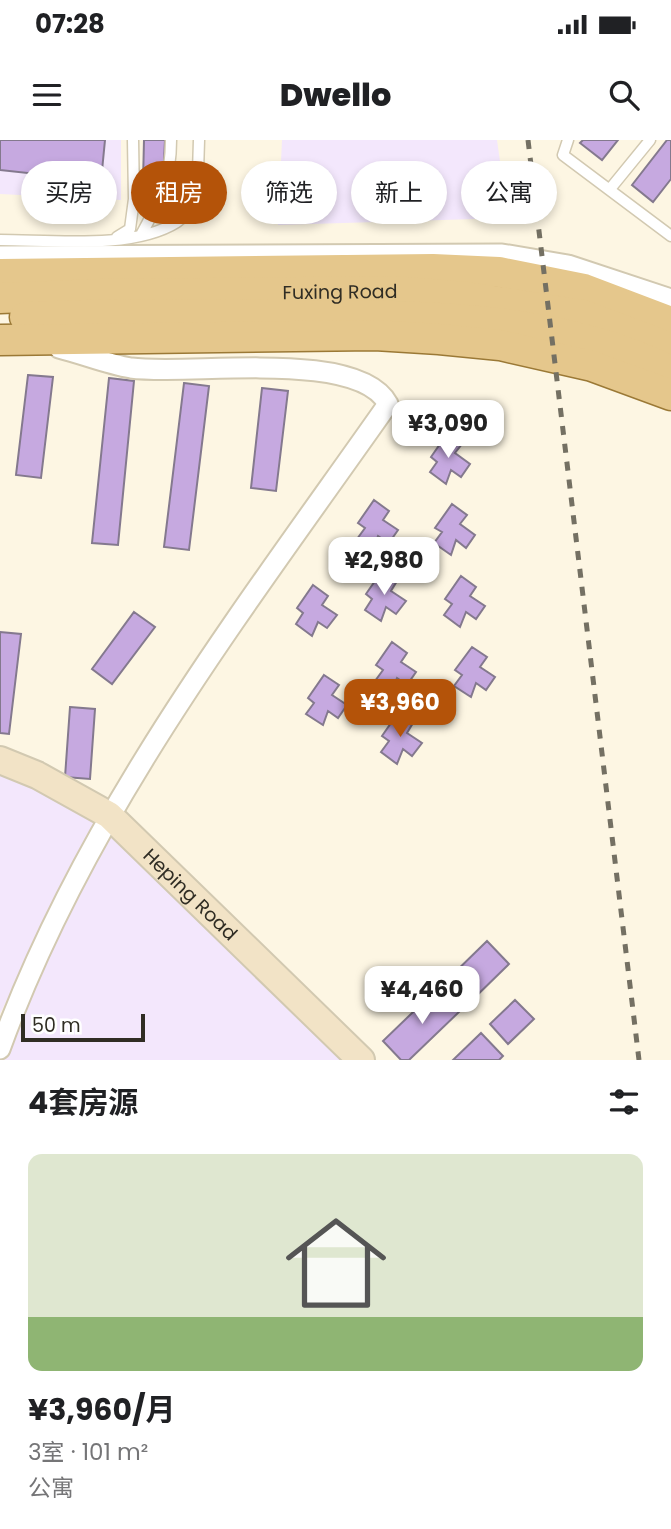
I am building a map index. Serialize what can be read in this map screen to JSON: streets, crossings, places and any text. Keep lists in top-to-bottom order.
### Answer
{
  "streets": {
    "main road": ["Fuxing Road"],
    "street": ["Heping Road"]
  },
  "scale_bar": "50 m",
  "page": {
    "status": "07:28",
    "header": "Dwello",
    "chip": [
      "买房",
      "租房",
      "筛选",
      "新上",
      "公寓"
    ],
    "price": [
      "¥3,090",
      "¥2,980",
      "¥3,960",
      "¥4,460"
    ],
    "scale": "50 m",
    "heading": "4套房源",
    "list": [
      {
        "name": "¥3,960/月",
        "note": "3室 · 101 m² · 公寓"
      }
    ]
  }
}
